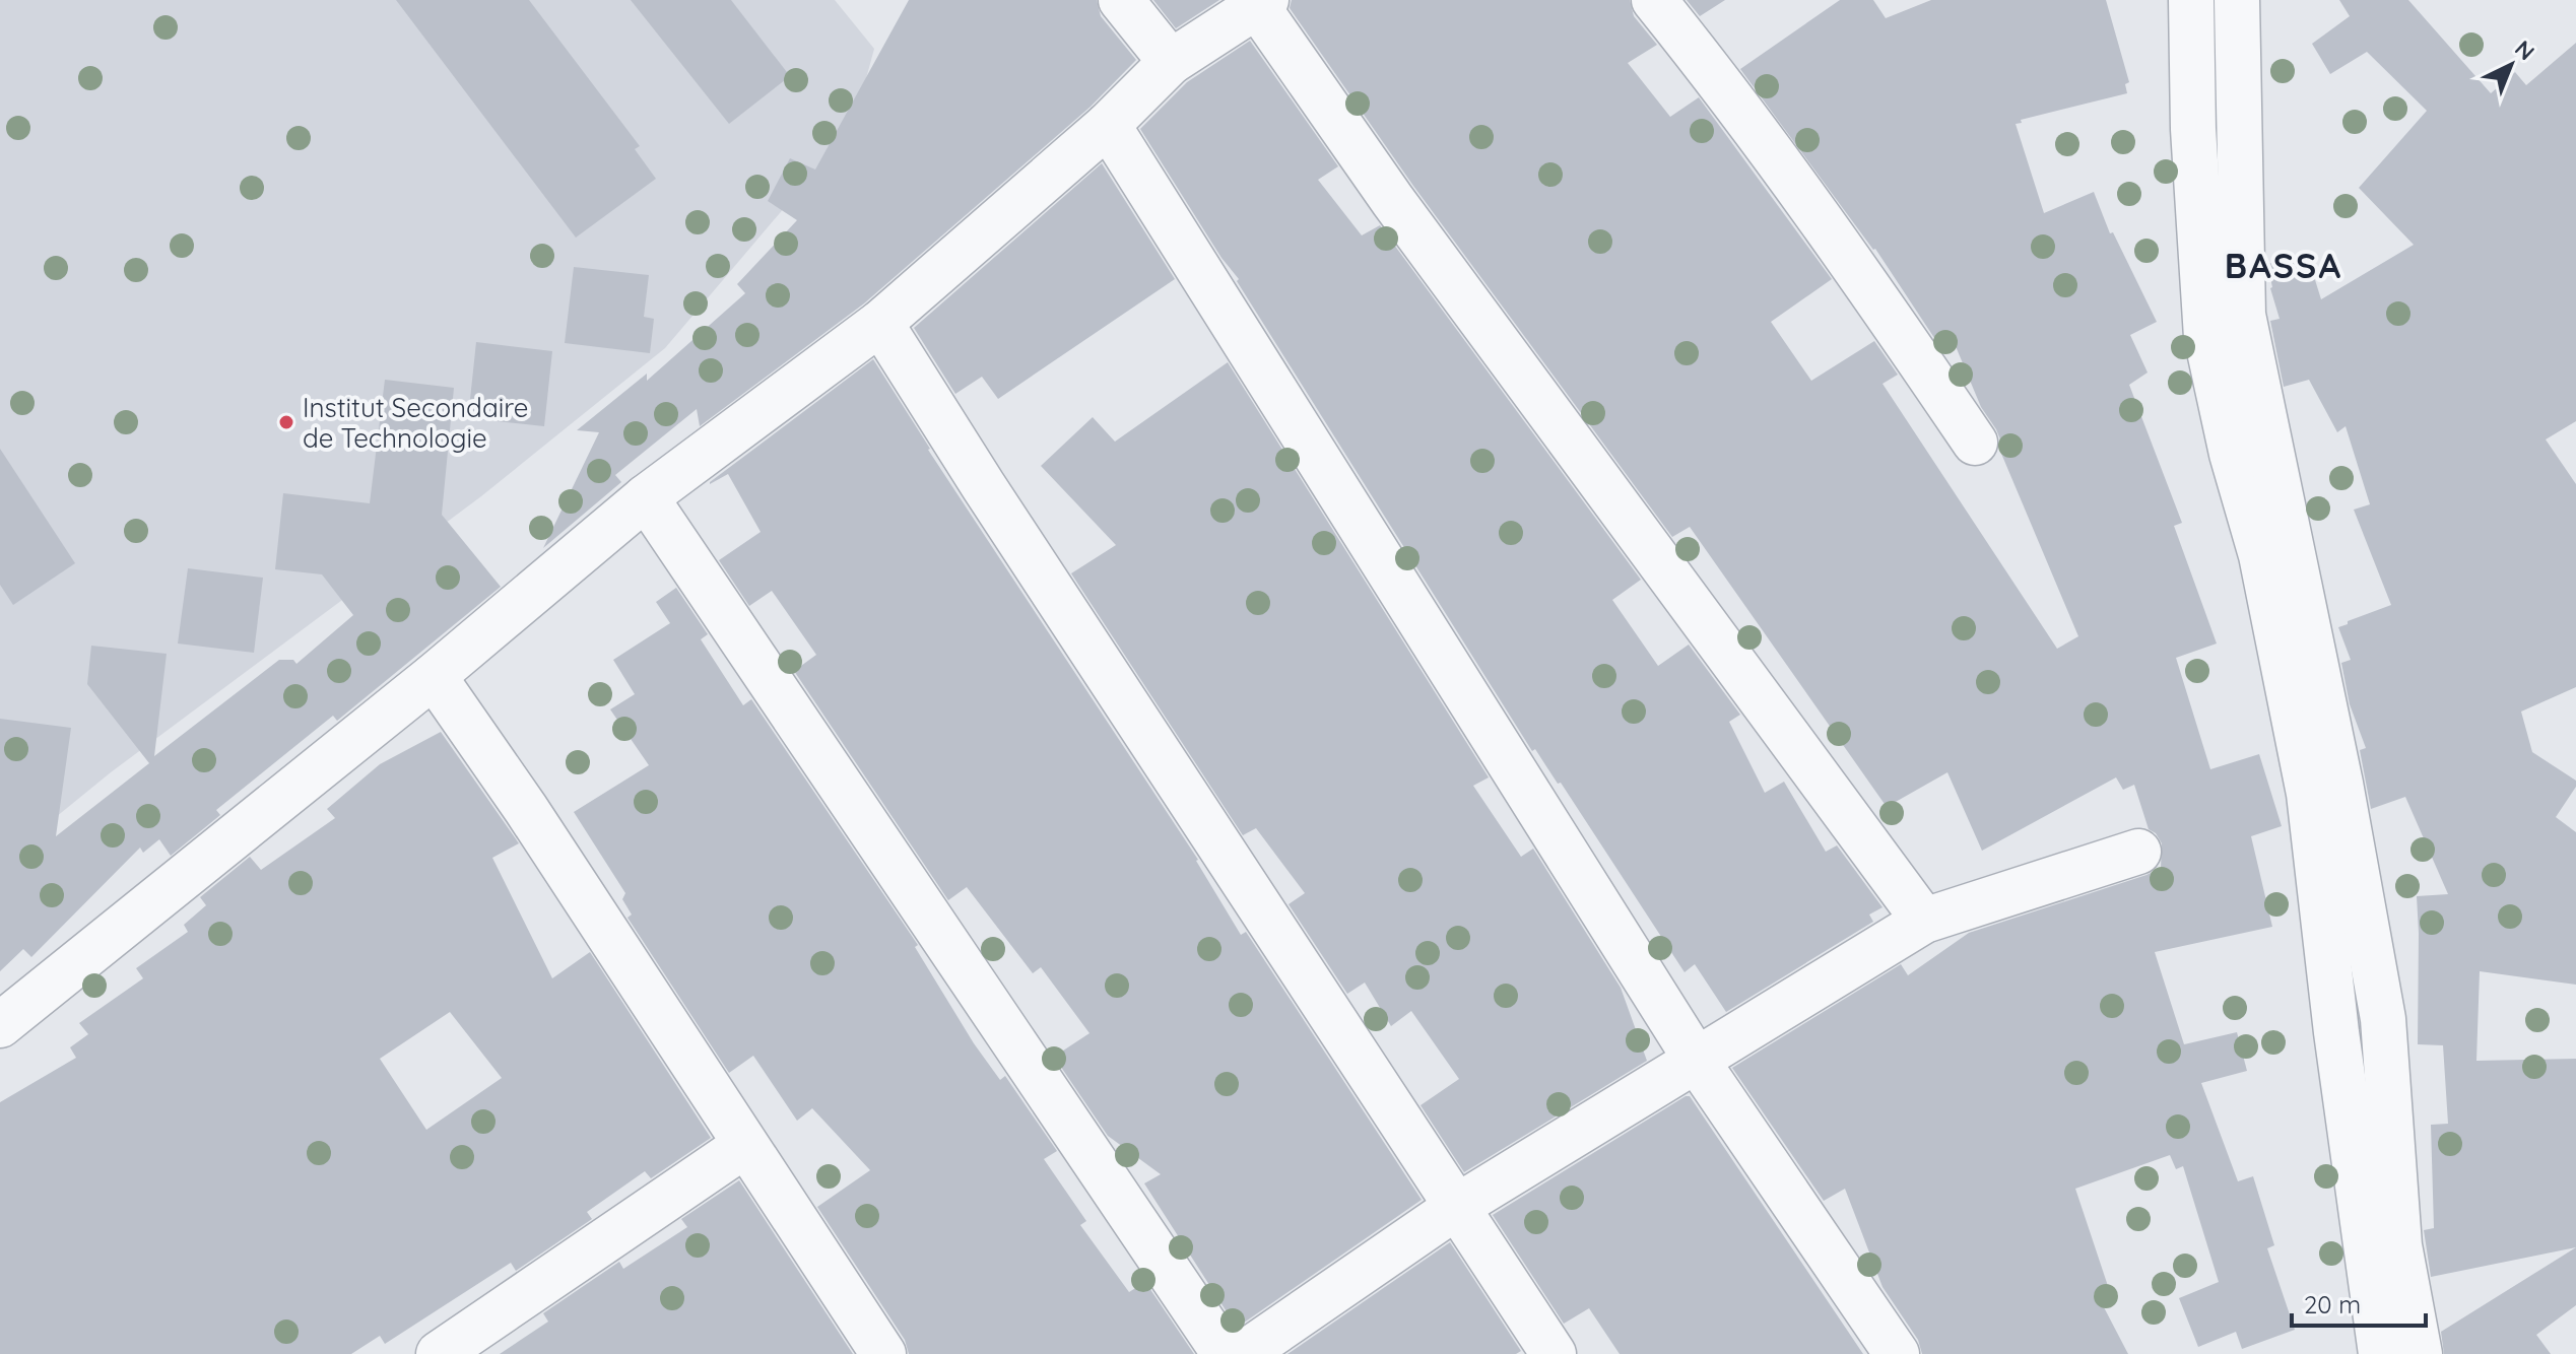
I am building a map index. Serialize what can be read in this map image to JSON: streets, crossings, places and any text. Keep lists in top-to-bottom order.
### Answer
{
  "districts": ["BASSA"],
  "places": ["Institut Secondaire de Technologie"],
  "scale_bar": "20 m",
  "north": "top right"
}
